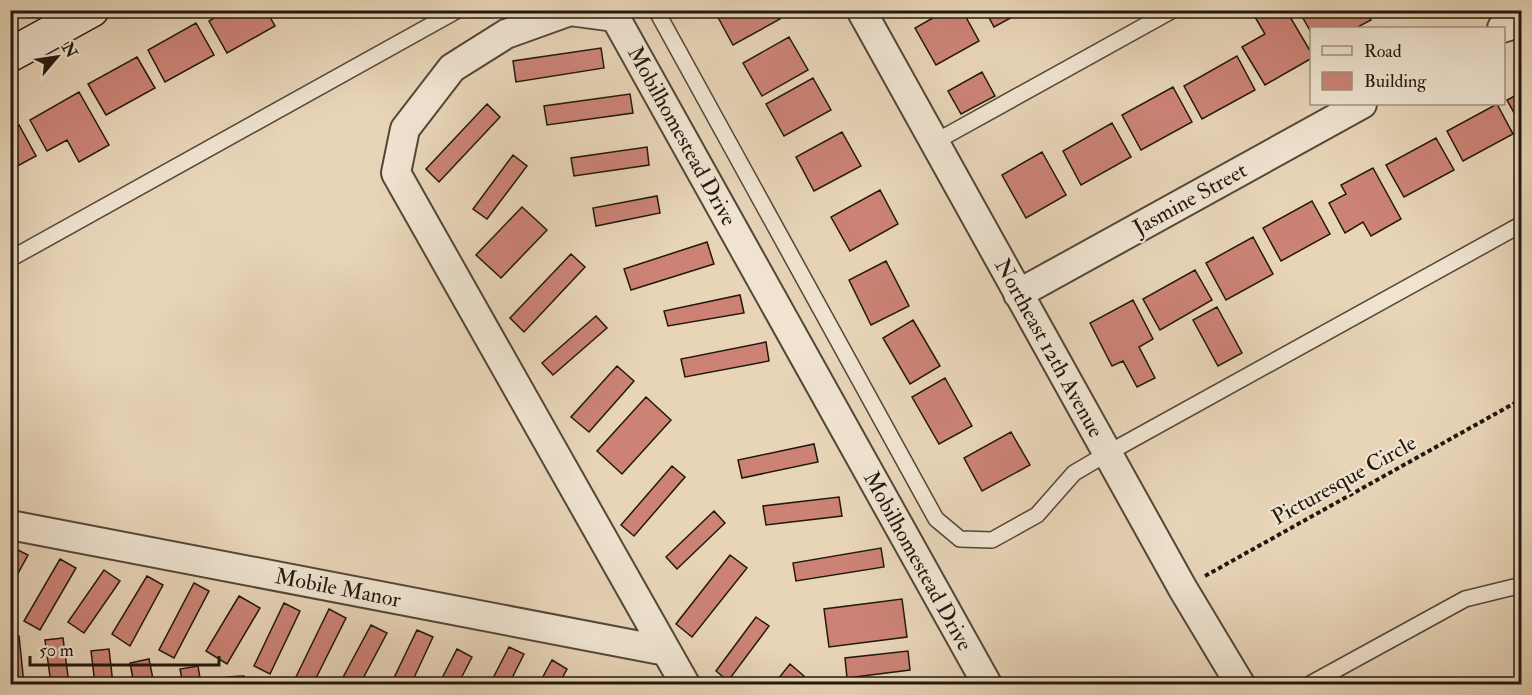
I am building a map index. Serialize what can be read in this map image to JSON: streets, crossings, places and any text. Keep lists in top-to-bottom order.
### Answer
{
  "streets": {
    "street": [
      "Mobilhomestead Drive",
      "Jasmine Street",
      "Northeast 12th Avenue",
      "Mobile Manor"
    ],
    "path": ["Picturesque Circle"]
  },
  "crossings": [
    ["Mobilhomestead Drive", "Mobile Manor"],
    ["Jasmine Street", "Northeast 12th Avenue"],
    ["Northeast 12th Avenue", "Picturesque Circle"]
  ],
  "legend": ["Road", "Building"],
  "scale_bar": "50 m",
  "north": "top right"
}
